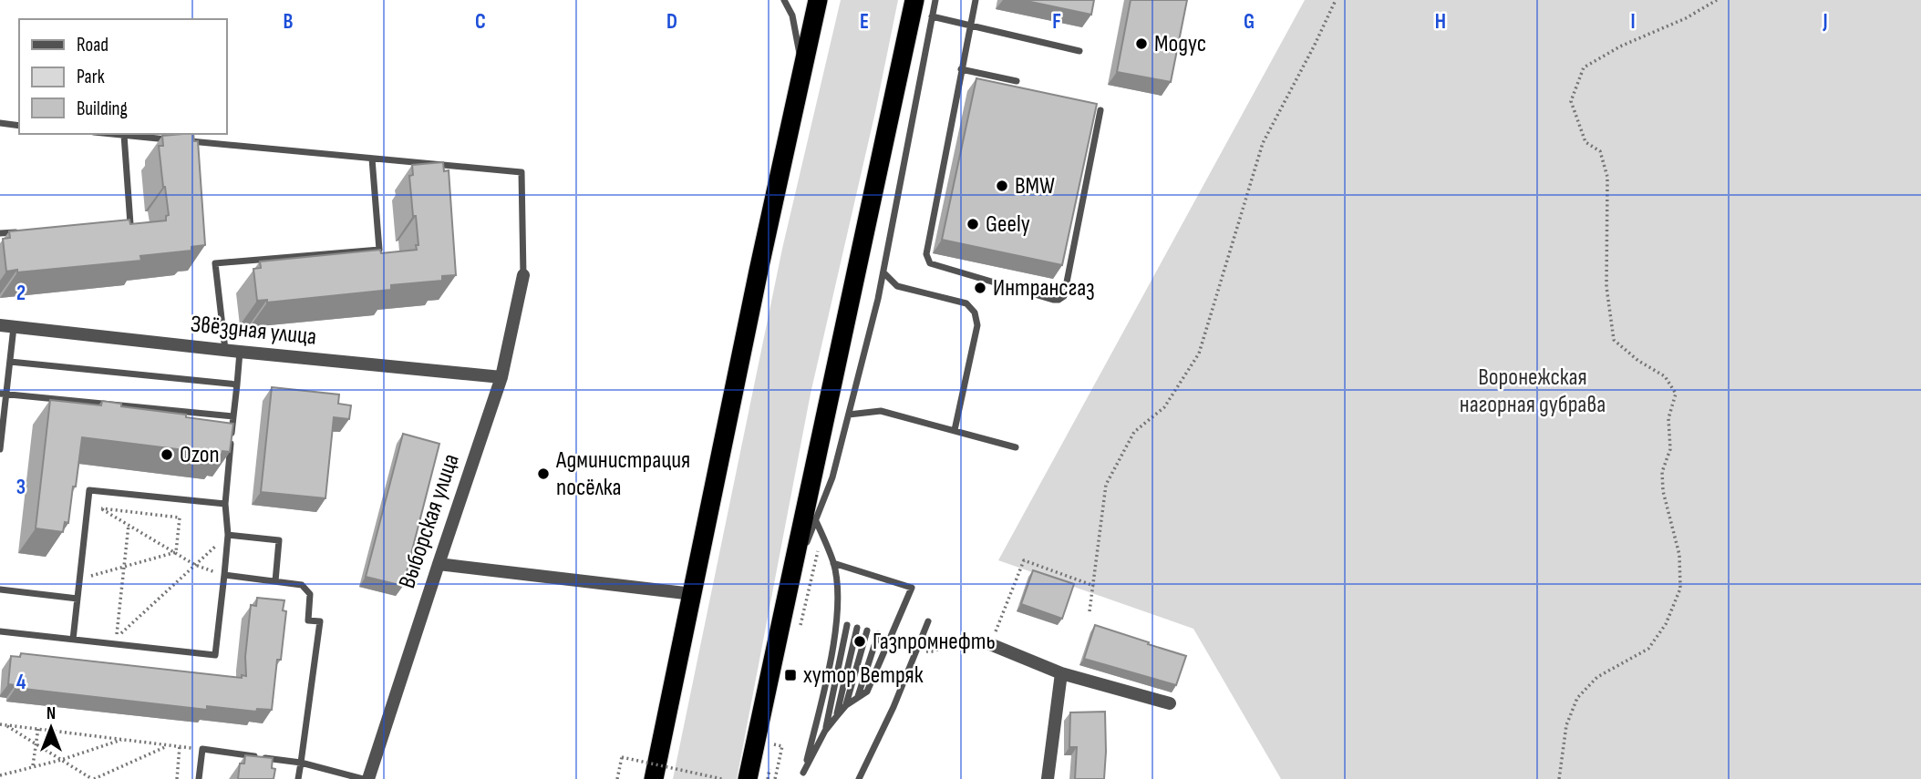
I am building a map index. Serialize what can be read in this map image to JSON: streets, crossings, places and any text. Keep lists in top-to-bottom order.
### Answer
{
  "streets": {
    "street": ["Звёздная улица", "Выборская улица"]
  },
  "crossings": [
    ["Звёздная улица", "Выборская улица"]
  ],
  "parks": ["Воронежская нагорная дубрава"],
  "places": {
    "other": [
      "Модус",
      "BMW",
      "Geely",
      "Интрансгаз",
      "Ozon",
      "Администрация посёлка",
      "Газпромнефть"
    ],
    "transit": ["хутор Ветряк"]
  },
  "legend": ["Road", "Park", "Building"],
  "north": "top",
  "grid": {
    "columns": [
      "B",
      "C",
      "D",
      "E",
      "F",
      "G",
      "H",
      "I",
      "J"
    ],
    "rows": ["2", "3", "4"]
  }
}
